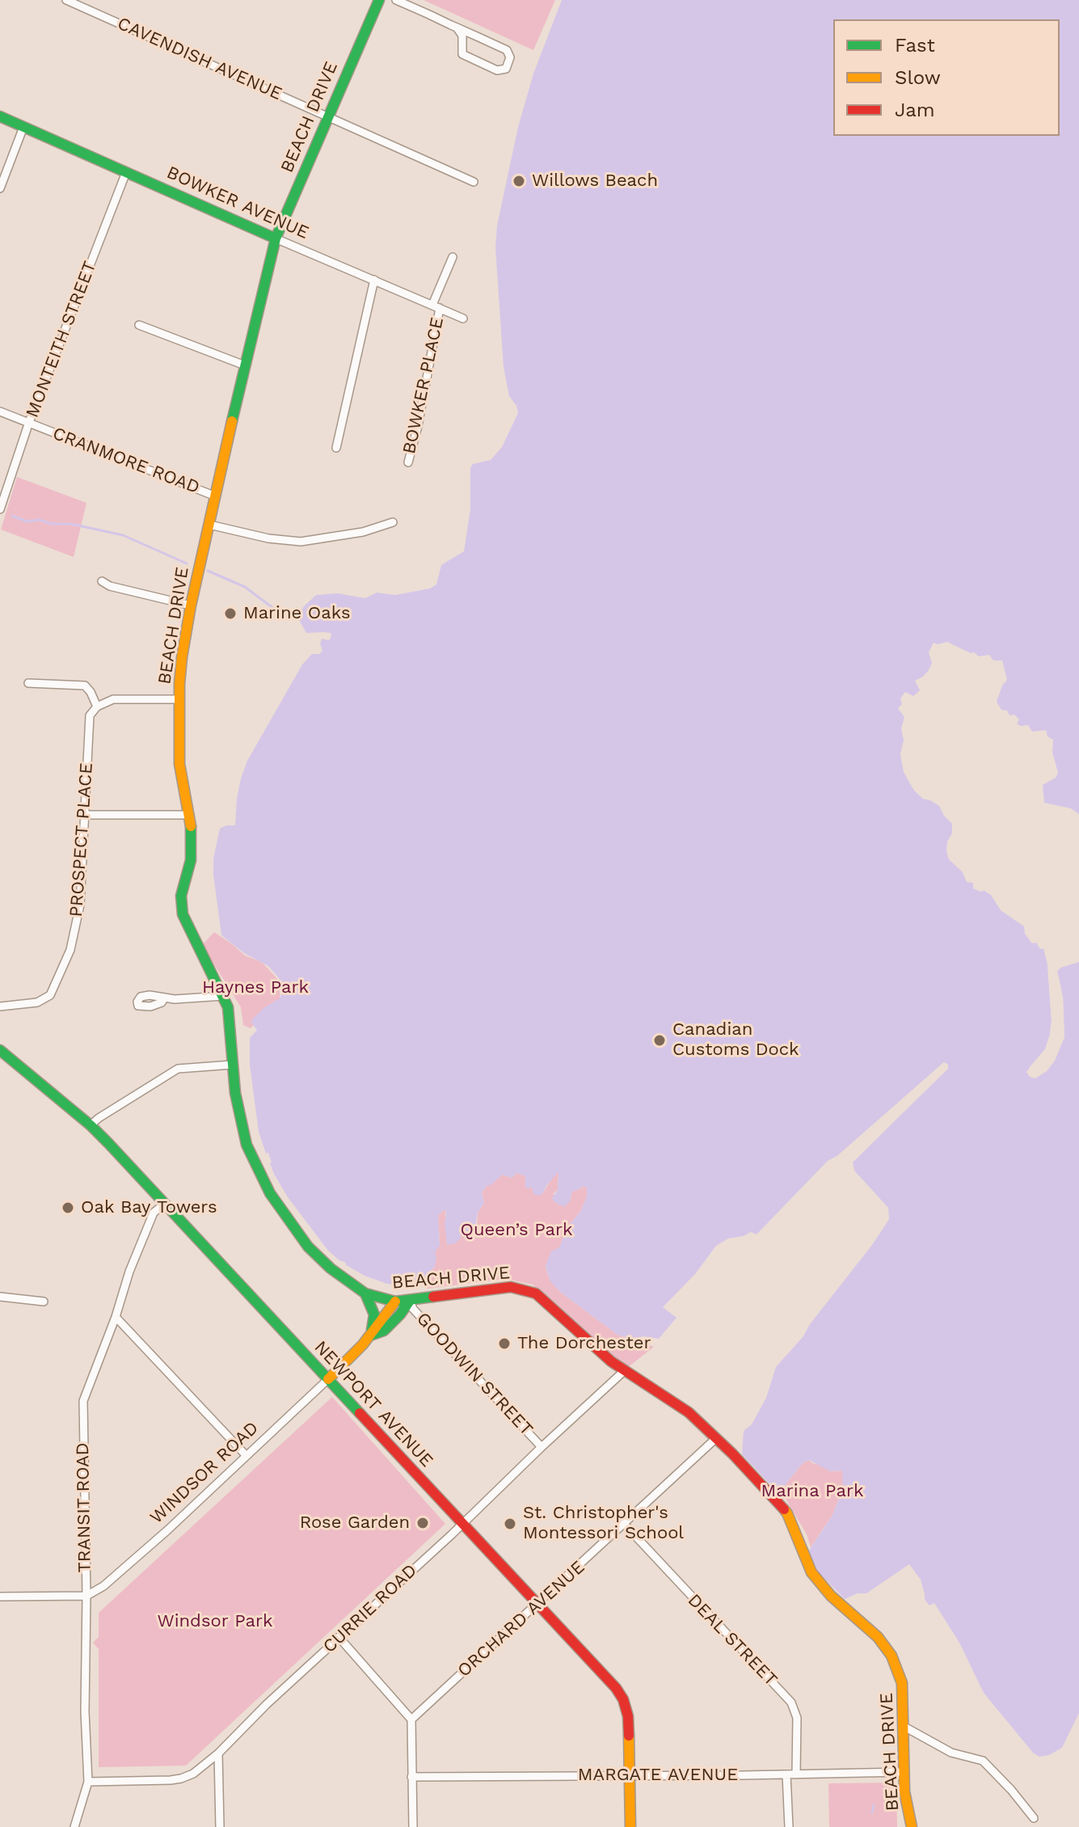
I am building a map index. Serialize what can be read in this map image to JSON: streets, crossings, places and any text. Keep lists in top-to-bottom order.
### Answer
{
  "streets": {
    "main road": [
      "BEACH DRIVE",
      "BOWKER AVENUE",
      "NEWPORT AVENUE",
      "WINDSOR ROAD"
    ],
    "street": [
      "CAVENDISH AVENUE",
      "MONTEITH STREET",
      "BOWKER PLACE",
      "CRANMORE ROAD",
      "PROSPECT PLACE",
      "GOODWIN STREET",
      "TRANSIT ROAD",
      "CURRIE ROAD",
      "ORCHARD AVENUE",
      "DEAL STREET",
      "MARGATE AVENUE"
    ]
  },
  "crossings": [
    ["CAVENDISH AVENUE", "BEACH DRIVE"],
    ["BEACH DRIVE", "BOWKER AVENUE"],
    ["BEACH DRIVE", "CRANMORE ROAD"],
    ["BEACH DRIVE", "GOODWIN STREET"],
    ["BEACH DRIVE", "WINDSOR ROAD"],
    ["BEACH DRIVE", "CURRIE ROAD"],
    ["BEACH DRIVE", "ORCHARD AVENUE"],
    ["BEACH DRIVE", "MARGATE AVENUE"],
    ["BOWKER AVENUE", "MONTEITH STREET"],
    ["BOWKER AVENUE", "BOWKER PLACE"],
    ["MONTEITH STREET", "CRANMORE ROAD"],
    ["GOODWIN STREET", "CURRIE ROAD"],
    ["NEWPORT AVENUE", "WINDSOR ROAD"],
    ["NEWPORT AVENUE", "TRANSIT ROAD"],
    ["NEWPORT AVENUE", "CURRIE ROAD"],
    ["NEWPORT AVENUE", "ORCHARD AVENUE"],
    ["NEWPORT AVENUE", "MARGATE AVENUE"],
    ["WINDSOR ROAD", "TRANSIT ROAD"],
    ["TRANSIT ROAD", "CURRIE ROAD"],
    ["ORCHARD AVENUE", "DEAL STREET"],
    ["DEAL STREET", "MARGATE AVENUE"]
  ],
  "parks": [
    "Haynes Park",
    "Queen’s Park",
    "Marina Park",
    "Windsor Park"
  ],
  "places": [
    "Willows Beach",
    "Marine Oaks",
    "Canadian Customs Dock",
    "Oak Bay Towers",
    "The Dorchester",
    "Rose Garden",
    "St. Christopher's Montessori School"
  ],
  "legend": ["Fast", "Slow", "Jam"]
}
